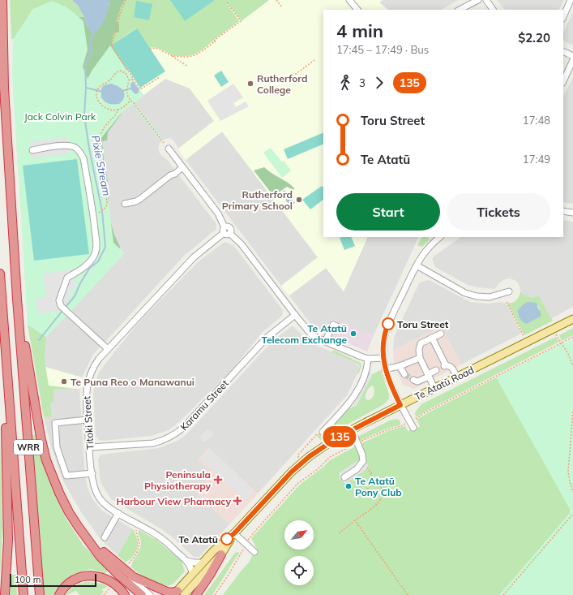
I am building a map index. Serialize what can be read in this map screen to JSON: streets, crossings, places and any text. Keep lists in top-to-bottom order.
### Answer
{
  "streets": {
    "highway": ["WRR"],
    "main road": ["Te Atatū Road"],
    "street": ["Karamu Street", "Titoki Street"]
  },
  "crossings": [
    ["Te Atatū Road", "Titoki Street"],
    ["Karamu Street", "Titoki Street"]
  ],
  "water": ["Pixie Stream"],
  "parks": ["Jack Colvin Park"],
  "places": {
    "other": [
      "Rutherford College",
      "Rutherford Primary School",
      "Toru Street",
      "Te Atatū Telecom Exchange",
      "Te Puna Reo o Manawanui",
      "Te Atatū Pony Club",
      "Te Atatū"
    ],
    "health": ["Peninsula Physiotherapy", "Harbour View Pharmacy"]
  },
  "lines": ["bus line 135"],
  "scale_bar": "100 m",
  "north": "top right",
  "page": {
    "on_map": "135",
    "heading": ["4 min", "17:45 – 17:49 · Bus", "$2.20"],
    "legs": ["3", "135"],
    "list": [
      {
        "name": "Toru Street",
        "value": "17:48"
      },
      {
        "name": "Te Atatū",
        "value": "17:49"
      }
    ],
    "buttons": ["Start", "Tickets"],
    "scale": "100 m"
  }
}
